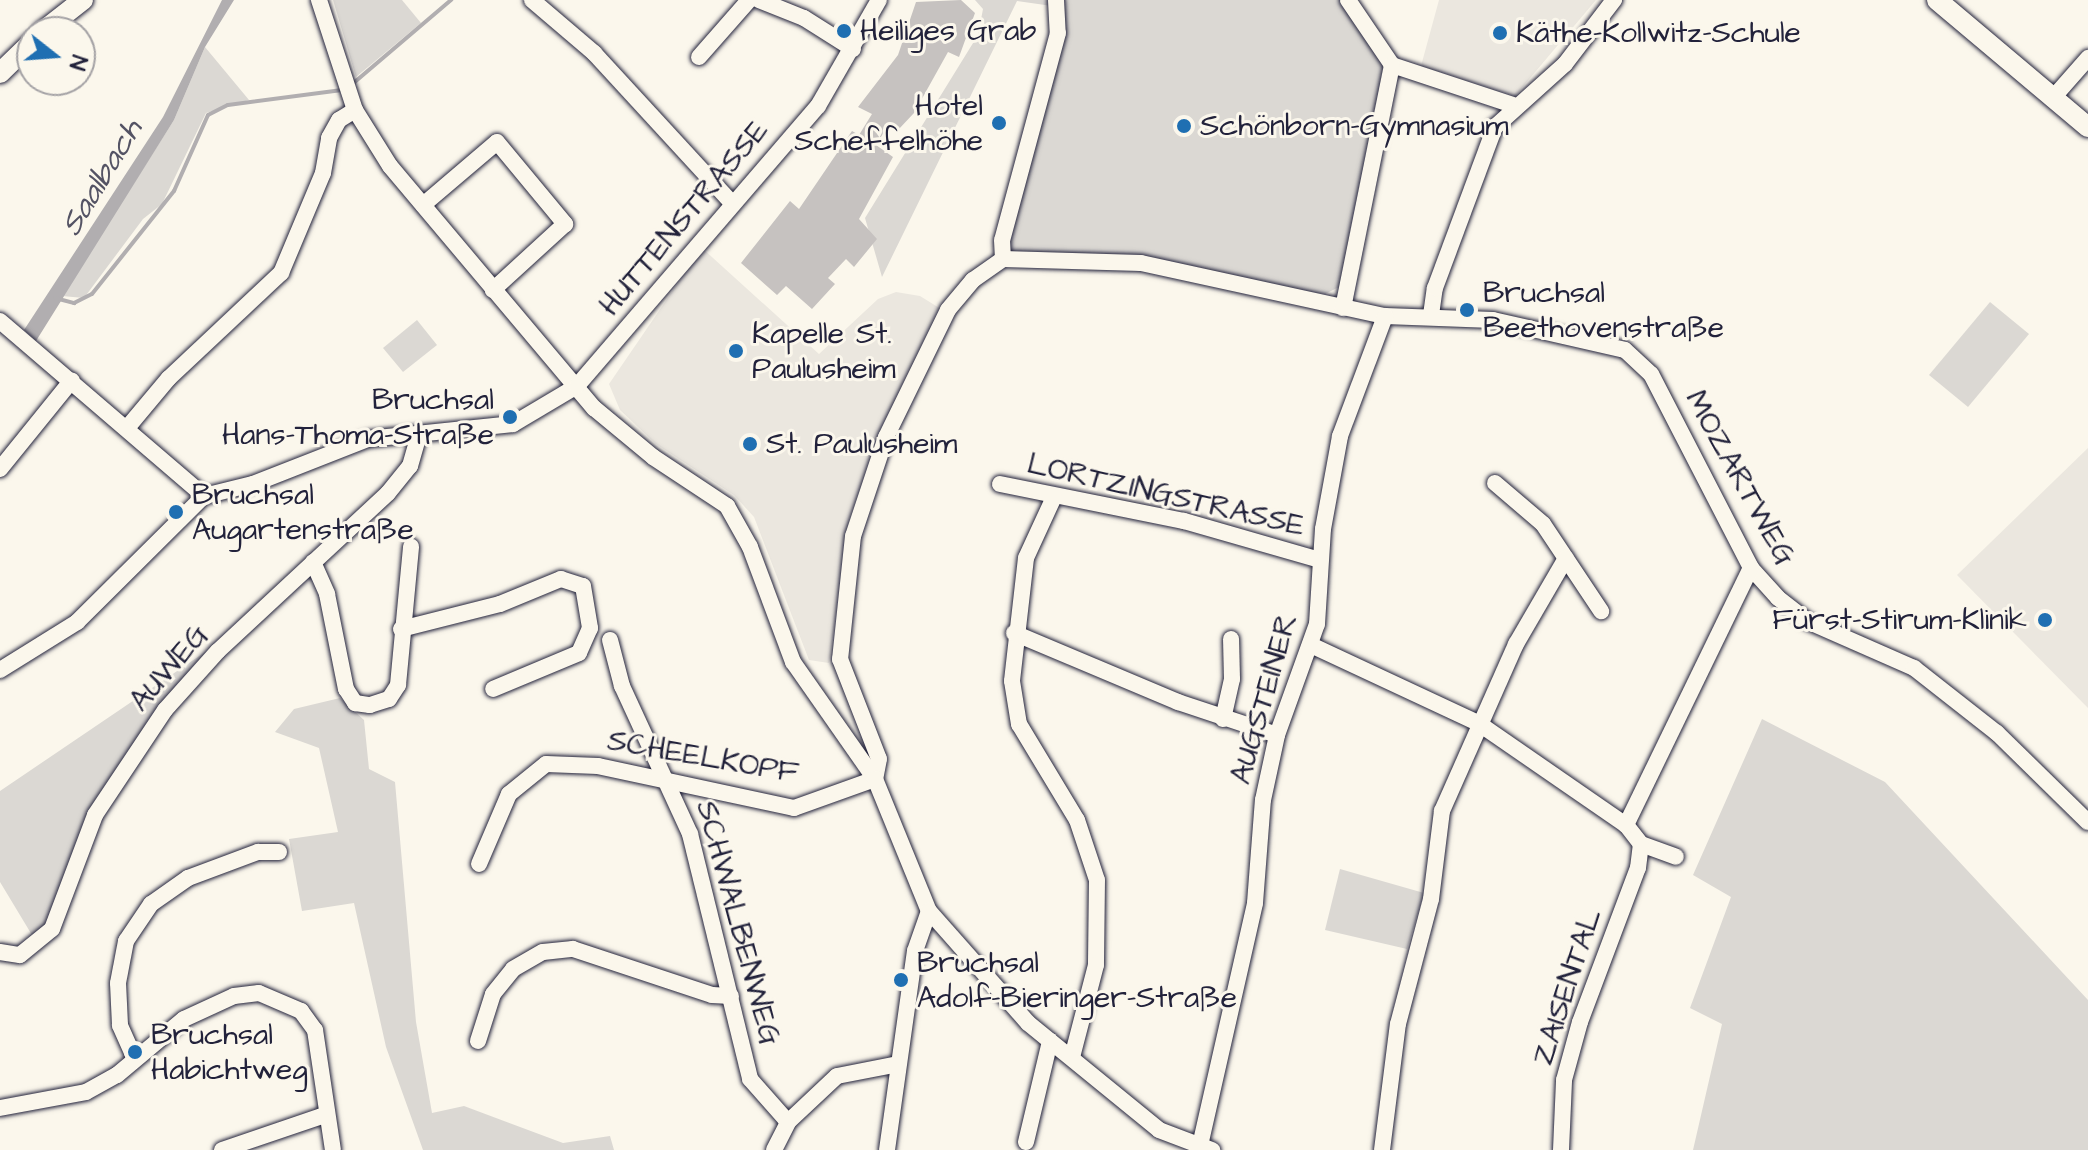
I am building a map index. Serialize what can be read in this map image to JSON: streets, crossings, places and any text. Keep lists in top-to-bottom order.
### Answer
{
  "streets": {
    "street": [
      "HUTTENSTRASSE",
      "MOZARTWEG",
      "LORTZINGSTRASSE",
      "AUWEG",
      "AUGSTEINER",
      "SCHEELKOPF",
      "SCHWALBENWEG",
      "ZAISENTAL"
    ]
  },
  "crossings": [
    ["HUTTENSTRASSE", "AUWEG"],
    ["MOZARTWEG", "AUGSTEINER"],
    ["LORTZINGSTRASSE", "AUGSTEINER"],
    ["SCHEELKOPF", "SCHWALBENWEG"]
  ],
  "water": ["Saalbach"],
  "places": [
    "Heiliges Grab",
    "Käthe-Kollwitz-Schule",
    "Hotel Scheffelhöhe",
    "Schönborn-Gymnasium",
    "Bruchsal Beethovenstraße",
    "Kapelle St. Paulusheim",
    "Bruchsal Hans-Thoma-Straße",
    "St. Paulusheim",
    "Bruchsal Augartenstraße",
    "Fürst-Stirum-Klinik",
    "Bruchsal Adolf-Bieringer-Straße",
    "Bruchsal Habichtweg"
  ],
  "north": "right"
}
